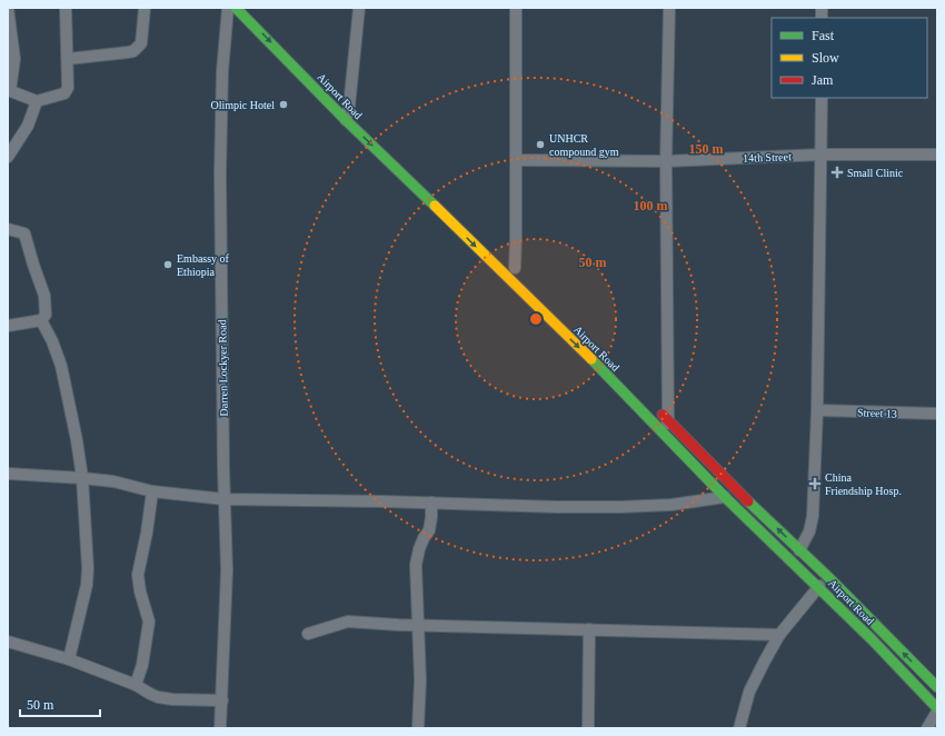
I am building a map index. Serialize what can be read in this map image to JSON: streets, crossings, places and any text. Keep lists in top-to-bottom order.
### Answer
{
  "streets": {
    "main road": ["Airport Road"],
    "street": ["14th Street", "Darren Lockyer Road", "Street 13"]
  },
  "places": {
    "other": ["Olimpic Hotel", "UNHCR compound gym", "Embassy of Ethiopia"],
    "health": ["Small Clinic", "China Friendship Hosp."]
  },
  "legend": ["Fast", "Slow", "Jam"],
  "scale_bar": "50 m",
  "rings": ["150 m", "100 m", "50 m"]
}
